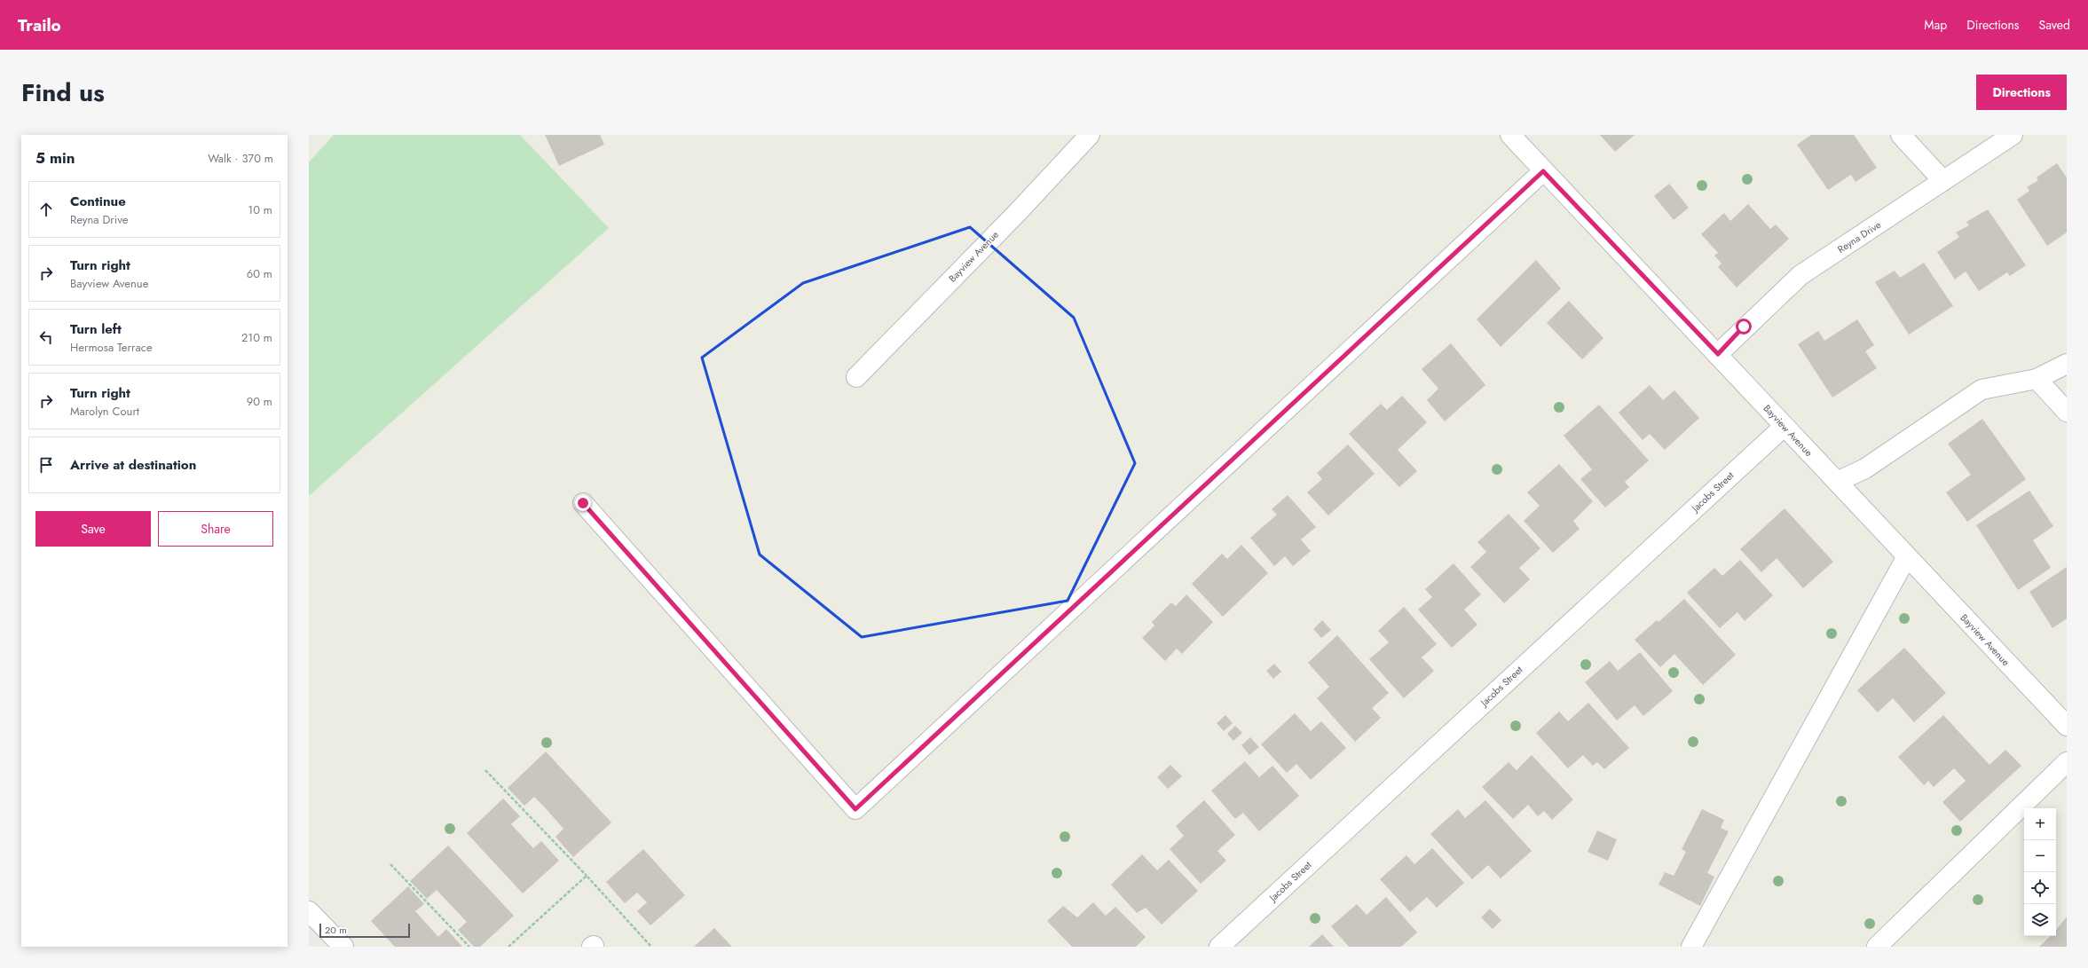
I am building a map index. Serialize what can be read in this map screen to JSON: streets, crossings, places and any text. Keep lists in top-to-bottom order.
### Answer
{
  "streets": {
    "street": ["Reyna Drive", "Bayview Avenue", "Jacobs Street"]
  },
  "crossings": [
    ["Reyna Drive", "Bayview Avenue"],
    ["Bayview Avenue", "Jacobs Street"]
  ],
  "scale_bar": "20 m",
  "page": {
    "header": "Trailo",
    "nav": ["Map", "Directions", "Saved"],
    "title": "Find us",
    "buttons": [
      "Directions",
      ["Save", "Share"]
    ],
    "heading": ["5 min", "Walk · 370 m"],
    "list": [
      ["Continue", "Reyna Drive", "10 m"],
      ["Turn right", "Bayview Avenue", "60 m"],
      ["Turn left", "Hermosa Terrace", "210 m"],
      ["Turn right", "Marolyn Court", "90 m"],
      "Arrive at destination"
    ],
    "map_buttons": ["+", "−"],
    "scale": "20 m"
  }
}
